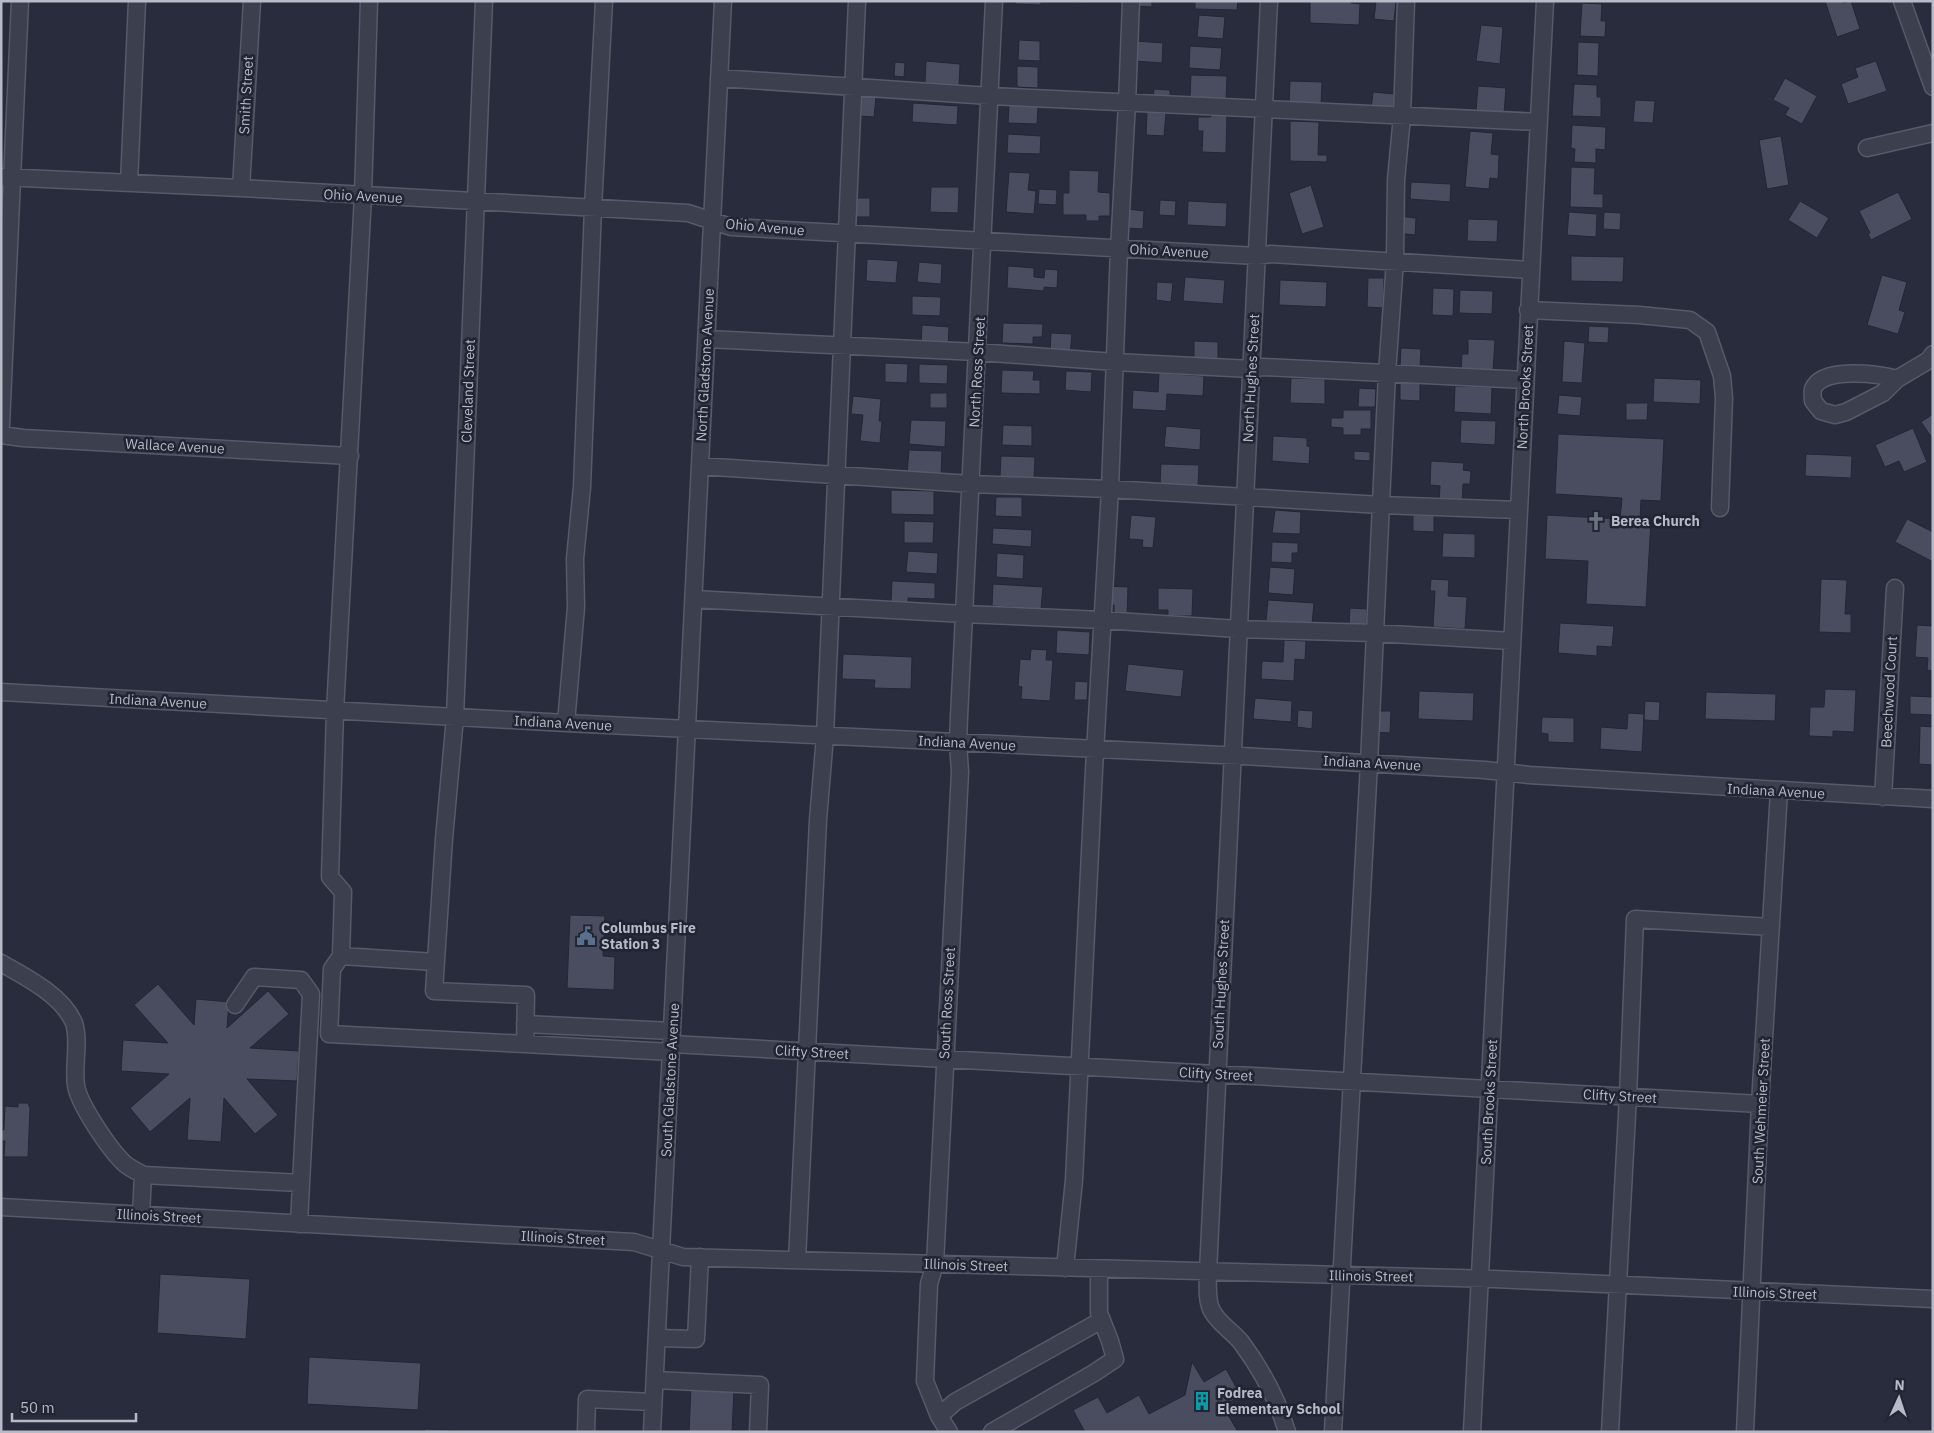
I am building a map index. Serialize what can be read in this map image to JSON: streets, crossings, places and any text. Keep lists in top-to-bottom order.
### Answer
{
  "streets": {
    "street": [
      "Smith Street",
      "Ohio Avenue",
      "North Gladstone Avenue",
      "North Ross Street",
      "North Hughes Street",
      "North Brooks Street",
      "Cleveland Street",
      "Wallace Avenue",
      "Beechwood Court",
      "Indiana Avenue",
      "South Hughes Street",
      "South Ross Street",
      "Clifty Street",
      "South Gladstone Avenue",
      "South Brooks Street",
      "South Wehmeier Street",
      "Illinois Street"
    ]
  },
  "crossings": [
    ["Smith Street", "Ohio Avenue"],
    ["Ohio Avenue", "North Gladstone Avenue"],
    ["Ohio Avenue", "North Ross Street"],
    ["Ohio Avenue", "North Hughes Street"],
    ["Ohio Avenue", "North Brooks Street"],
    ["Ohio Avenue", "Cleveland Street"],
    ["North Gladstone Avenue", "Indiana Avenue"],
    ["North Gladstone Avenue", "South Gladstone Avenue"],
    ["North Ross Street", "Indiana Avenue"],
    ["North Ross Street", "South Ross Street"],
    ["North Hughes Street", "Indiana Avenue"],
    ["North Hughes Street", "South Hughes Street"],
    ["North Brooks Street", "Indiana Avenue"],
    ["North Brooks Street", "South Brooks Street"],
    ["Cleveland Street", "Indiana Avenue"],
    ["Beechwood Court", "Indiana Avenue"],
    ["Indiana Avenue", "South Hughes Street"],
    ["Indiana Avenue", "South Ross Street"],
    ["Indiana Avenue", "South Gladstone Avenue"],
    ["Indiana Avenue", "South Brooks Street"],
    ["Indiana Avenue", "South Wehmeier Street"],
    ["South Hughes Street", "Clifty Street"],
    ["South Hughes Street", "Illinois Street"],
    ["South Ross Street", "Clifty Street"],
    ["South Ross Street", "Illinois Street"],
    ["Clifty Street", "South Gladstone Avenue"],
    ["Clifty Street", "South Brooks Street"],
    ["Clifty Street", "South Wehmeier Street"],
    ["South Gladstone Avenue", "Illinois Street"],
    ["South Brooks Street", "Illinois Street"],
    ["South Wehmeier Street", "Illinois Street"]
  ],
  "places": {
    "church": ["Berea Church"],
    "public building": ["Columbus Fire Station 3"],
    "building": ["Fodrea Elementary School"]
  },
  "scale_bar": "50 m",
  "north": "top"
}
